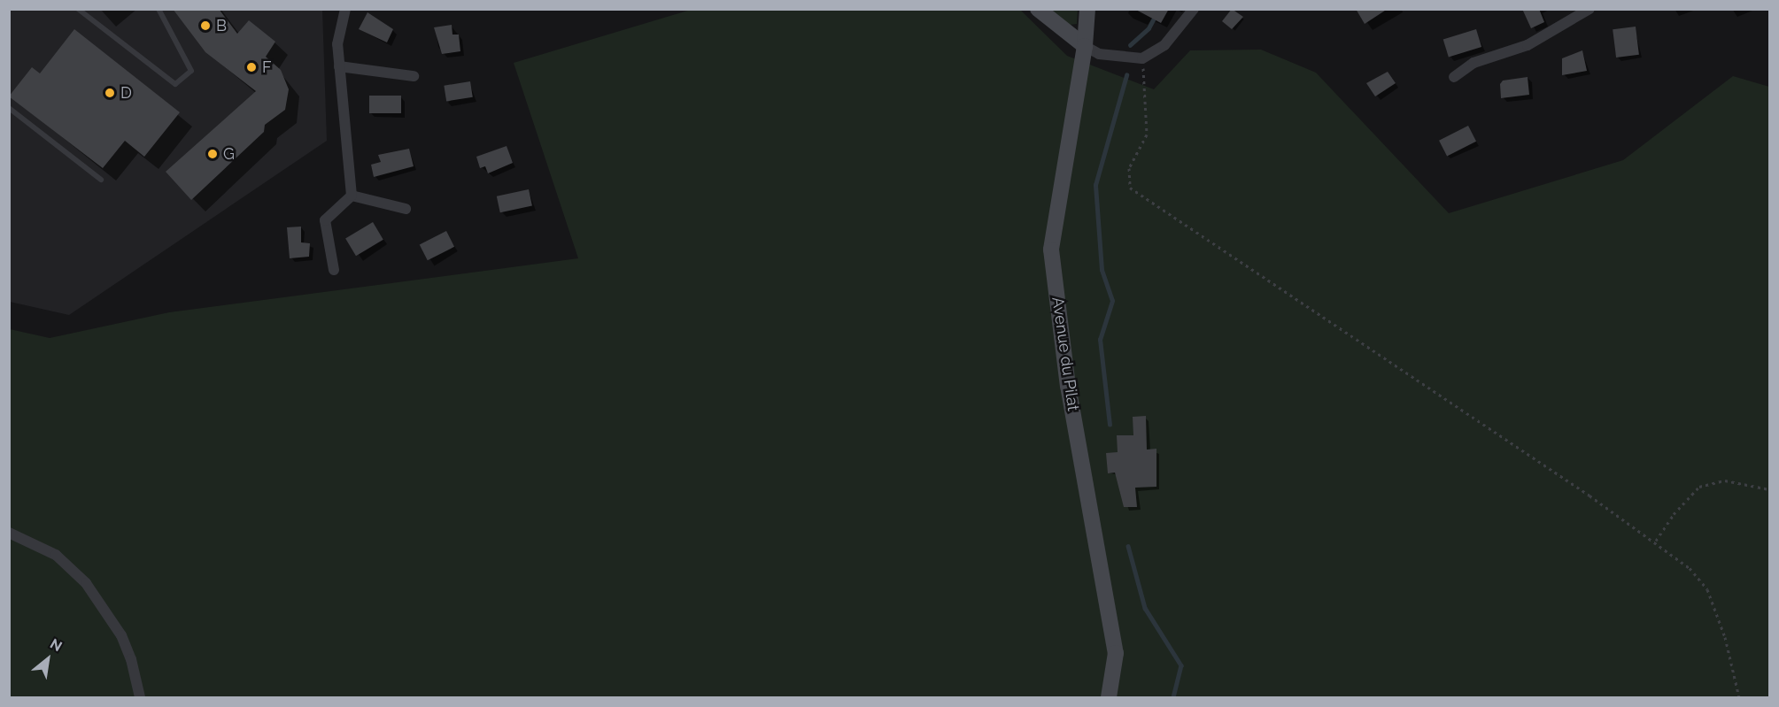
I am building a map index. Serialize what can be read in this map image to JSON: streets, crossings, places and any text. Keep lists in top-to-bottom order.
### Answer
{
  "streets": {
    "main road": ["Avenue du Pilat"]
  },
  "places": [
    "B",
    "F",
    "D",
    "G"
  ],
  "north": "top right"
}
